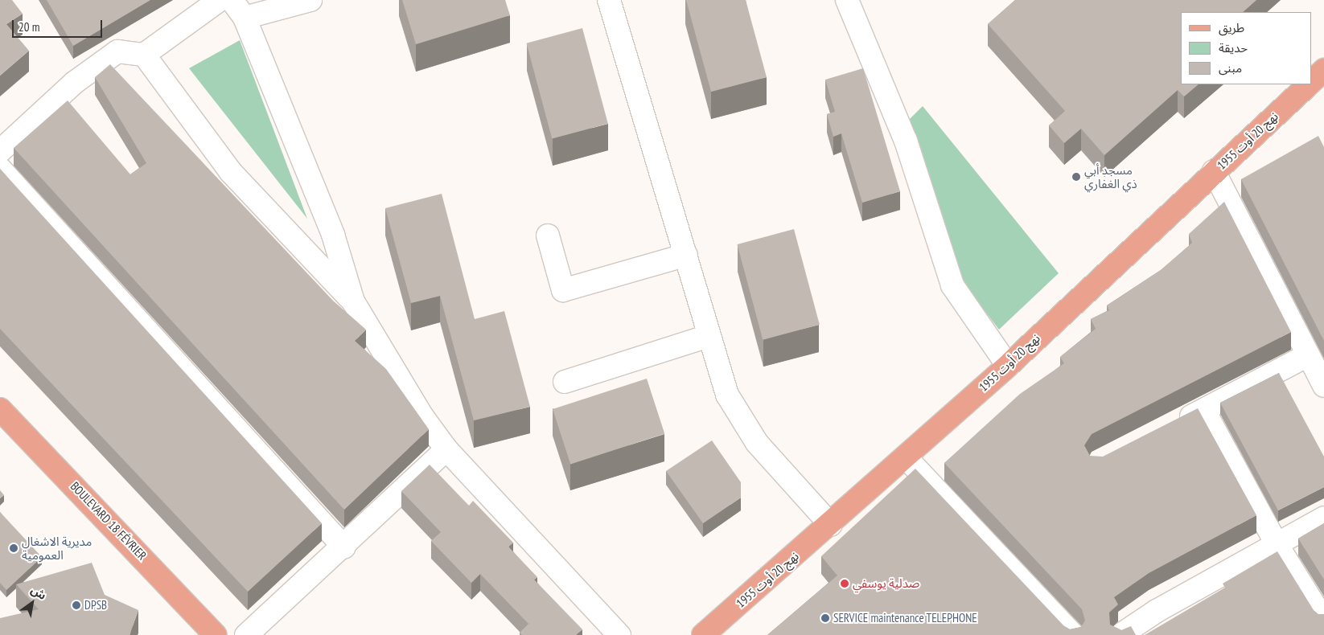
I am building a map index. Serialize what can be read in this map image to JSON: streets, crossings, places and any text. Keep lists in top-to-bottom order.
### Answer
{
  "streets": {
    "main road": ["نهج 20 أوت 1955", "BOULEVARD 18 FÉVRIER"]
  },
  "places": [
    "مسجد أبي ذي الغفاري",
    "مديرية الاشغال العمومية",
    "صدلية يوسفي",
    "DPSB",
    "SERVICE maintenance TELEPHONE"
  ],
  "legend": ["طريق", "حديقة", "مبنى"],
  "scale_bar": "20 m",
  "north": "top right"
}
